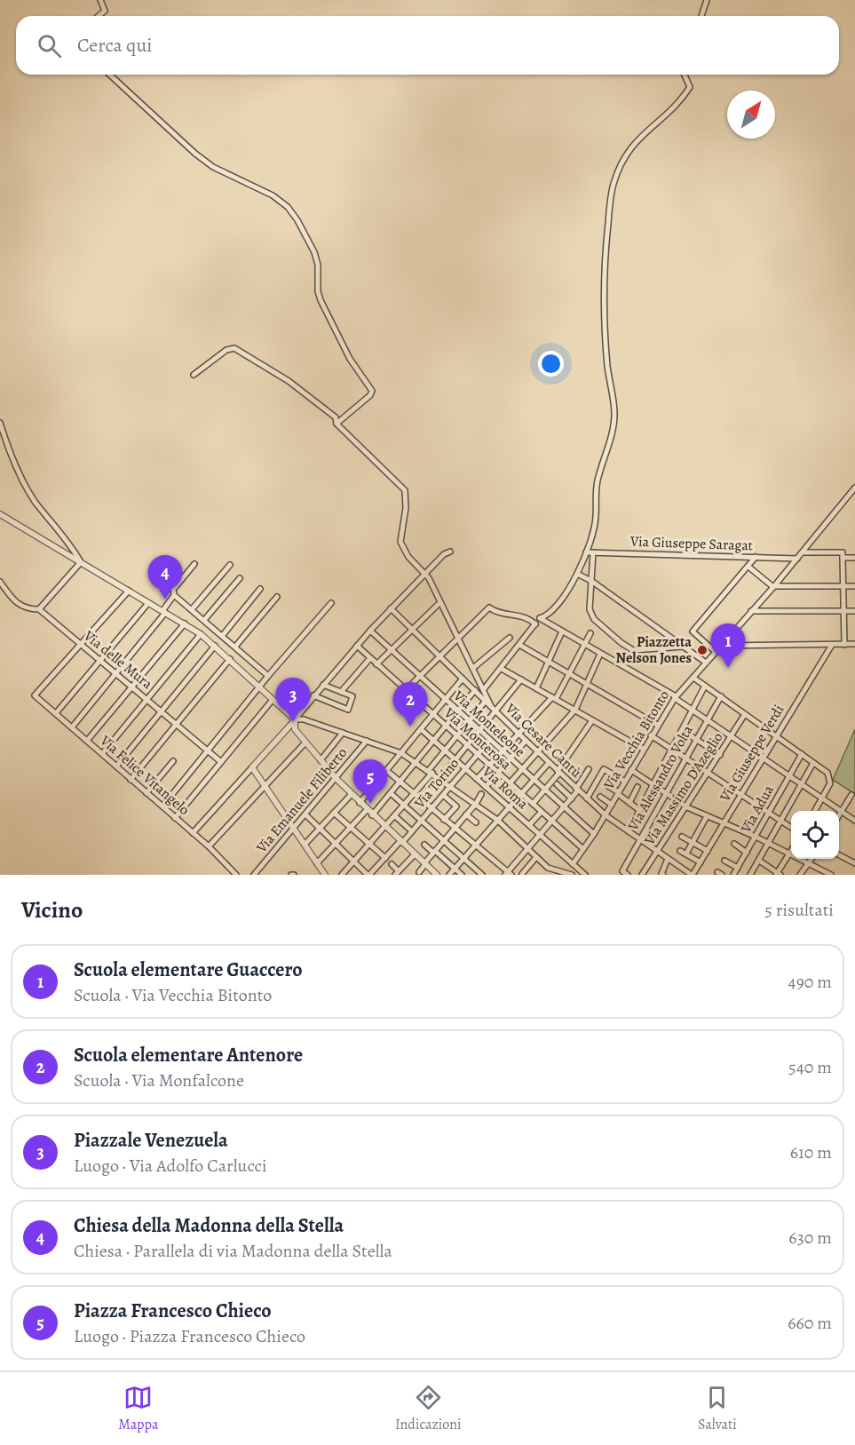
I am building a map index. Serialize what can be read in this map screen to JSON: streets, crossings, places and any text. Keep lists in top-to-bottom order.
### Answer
{
  "streets": {
    "street": [
      "Via Giuseppe Saragat",
      "Via delle Mura",
      "Via Monteleone",
      "Via Monterosa",
      "Via Vecchia Bitonto",
      "Via Cesare Cantù",
      "Via Giuseppe Verdi",
      "Via Felice Vitangelo",
      "Via Alessandro Volta",
      "Via Torino",
      "Via Roma",
      "Via Massimo D'Azeglio",
      "Via Emanuele Filiberto",
      "Via Adua"
    ]
  },
  "crossings": [
    ["Via Giuseppe Saragat", "Via Vecchia Bitonto"],
    ["Via delle Mura", "Via Felice Vitangelo"],
    ["Via Monteleone", "Via Vecchia Bitonto"],
    ["Via Monteleone", "Via Torino"],
    ["Via Monterosa", "Via Vecchia Bitonto"],
    ["Via Monterosa", "Via Torino"],
    ["Via Vecchia Bitonto", "Via Cesare Cantù"],
    ["Via Vecchia Bitonto", "Via Roma"],
    ["Via Cesare Cantù", "Via Giuseppe Verdi"],
    ["Via Cesare Cantù", "Via Alessandro Volta"],
    ["Via Cesare Cantù", "Via Massimo D'Azeglio"],
    ["Via Torino", "Via Roma"]
  ],
  "places": ["Piazzetta Nelson Jones"],
  "north": "top right",
  "page": {
    "search": "Cerca qui",
    "pins": [
      "4",
      "1",
      "3",
      "2",
      "5"
    ],
    "heading": ["Vicino", "5 risultati"],
    "list": [
      {
        "mark": "1",
        "name": "Scuola elementare Guaccero",
        "note": "Scuola · Via Vecchia Bitonto",
        "value": "490 m"
      },
      {
        "mark": "2",
        "name": "Scuola elementare Antenore",
        "note": "Scuola · Via Monfalcone",
        "value": "540 m"
      },
      {
        "mark": "3",
        "name": "Piazzale Venezuela",
        "note": "Luogo · Via Adolfo Carlucci",
        "value": "610 m"
      },
      {
        "mark": "4",
        "name": "Chiesa della Madonna della Stella",
        "note": "Chiesa · Parallela di via Madonna della Stella",
        "value": "630 m"
      },
      {
        "mark": "5",
        "name": "Piazza Francesco Chieco",
        "note": "Luogo · Piazza Francesco Chieco",
        "value": "660 m"
      }
    ],
    "nav": ["Mappa", "Indicazioni", "Salvati"]
  }
}
